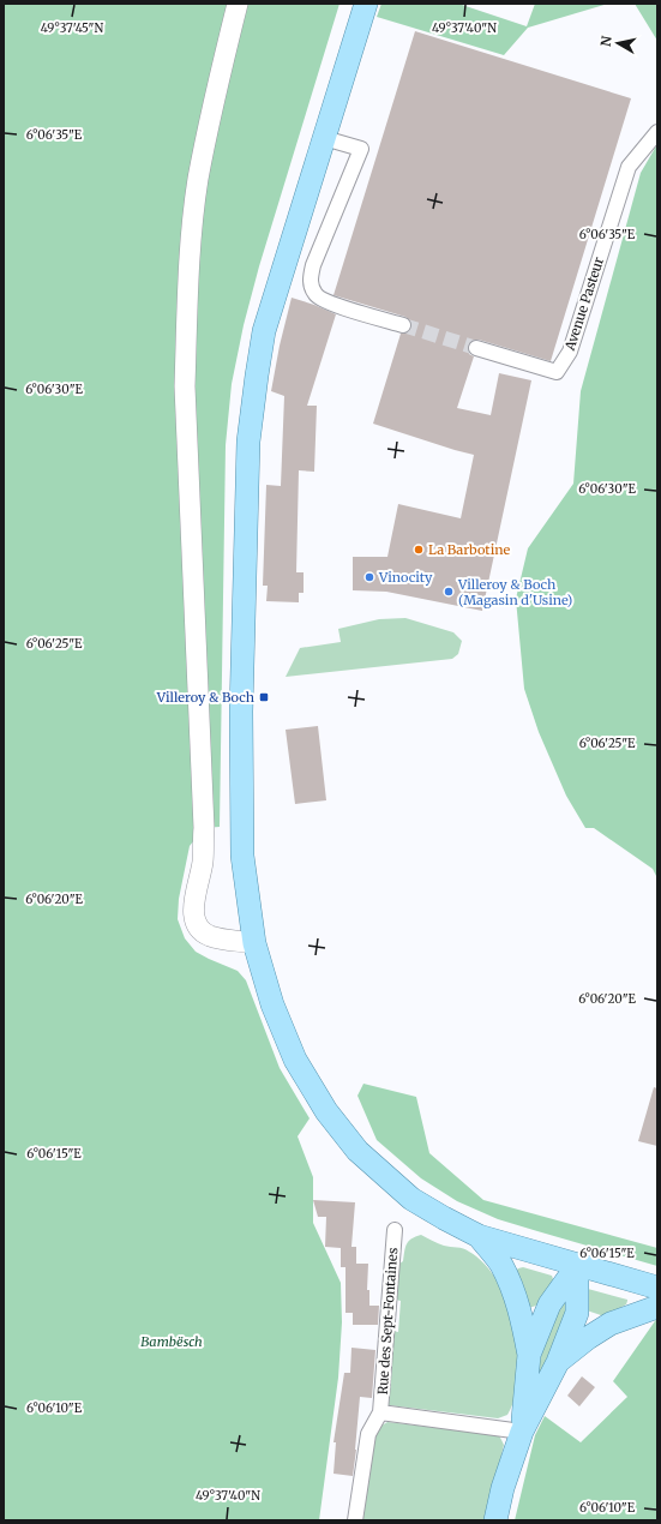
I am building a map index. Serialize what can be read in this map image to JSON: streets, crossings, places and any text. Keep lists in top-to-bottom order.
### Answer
{
  "streets": {
    "street": ["Avenue Pasteur", "Rue des Sept-Fontaines"]
  },
  "parks": ["Bambësch"],
  "places": {
    "other": ["La Barbotine", "Vinocity", "Villeroy & Boch (Magasin d'Usine)"],
    "transit": ["Villeroy & Boch"]
  },
  "north": "left",
  "coordinates": [
    "49°37'45\"N",
    "49°37'40\"N",
    "6°06'35\"E",
    "6°06'30\"E",
    "6°06'25\"E",
    "6°06'20\"E",
    "6°06'15\"E",
    "6°06'10\"E"
  ]
}
